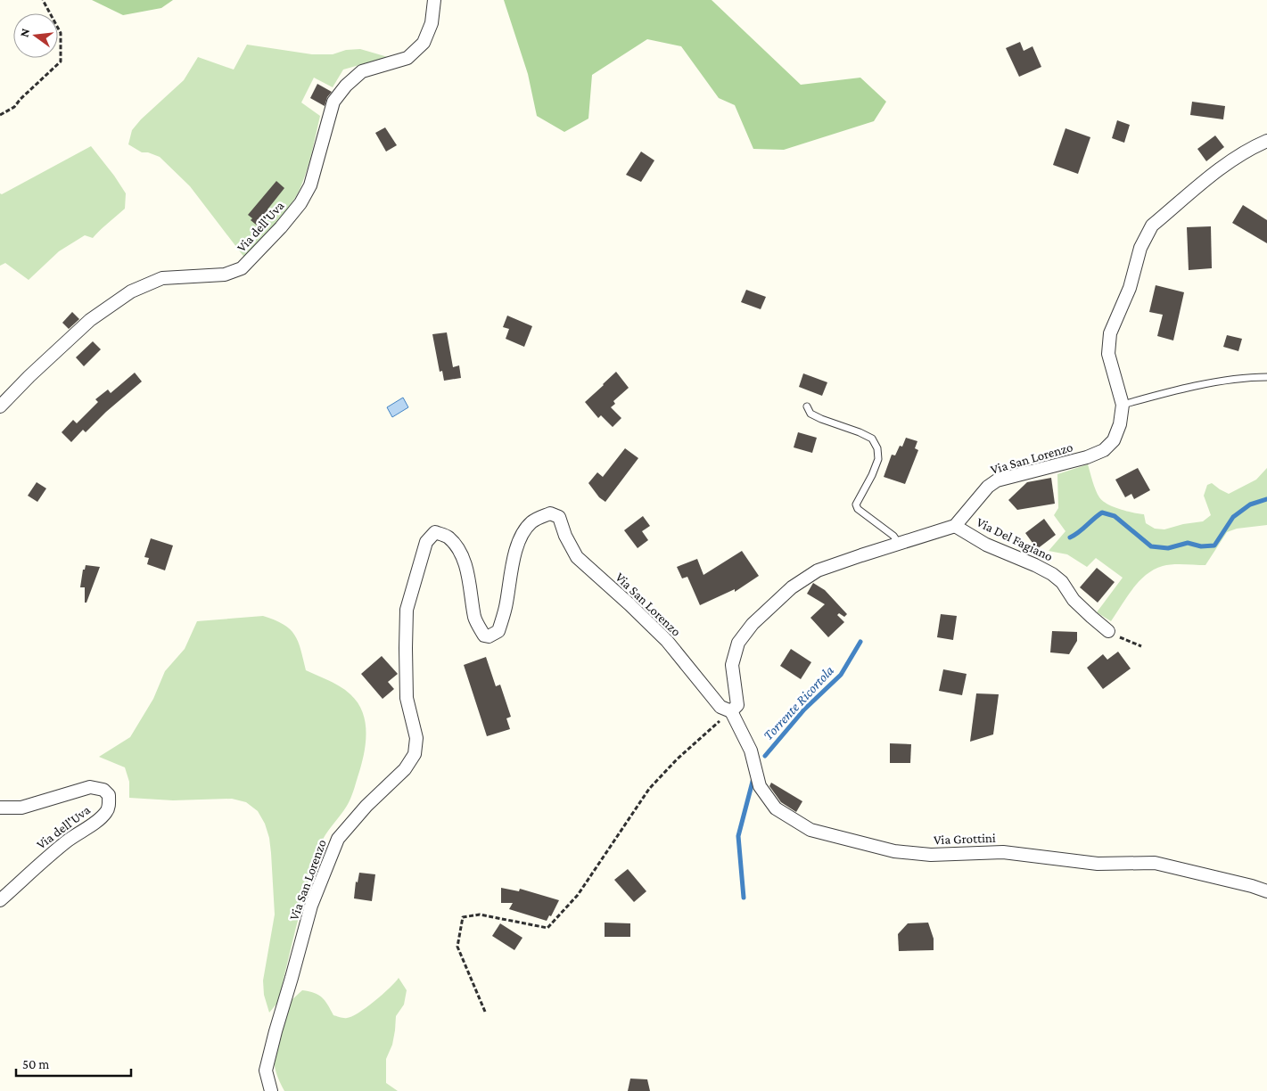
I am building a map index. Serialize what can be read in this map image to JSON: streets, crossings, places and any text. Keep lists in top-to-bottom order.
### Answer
{
  "streets": {
    "street": [
      "Via dell'Uva",
      "Via San Lorenzo",
      "Via Del Fagiano",
      "Via Grottini"
    ]
  },
  "crossings": [
    ["Via San Lorenzo", "Via Del Fagiano"],
    ["Via San Lorenzo", "Via Grottini"]
  ],
  "water": ["Torrente Ricortola"],
  "scale_bar": "50 m",
  "north": "left"
}
